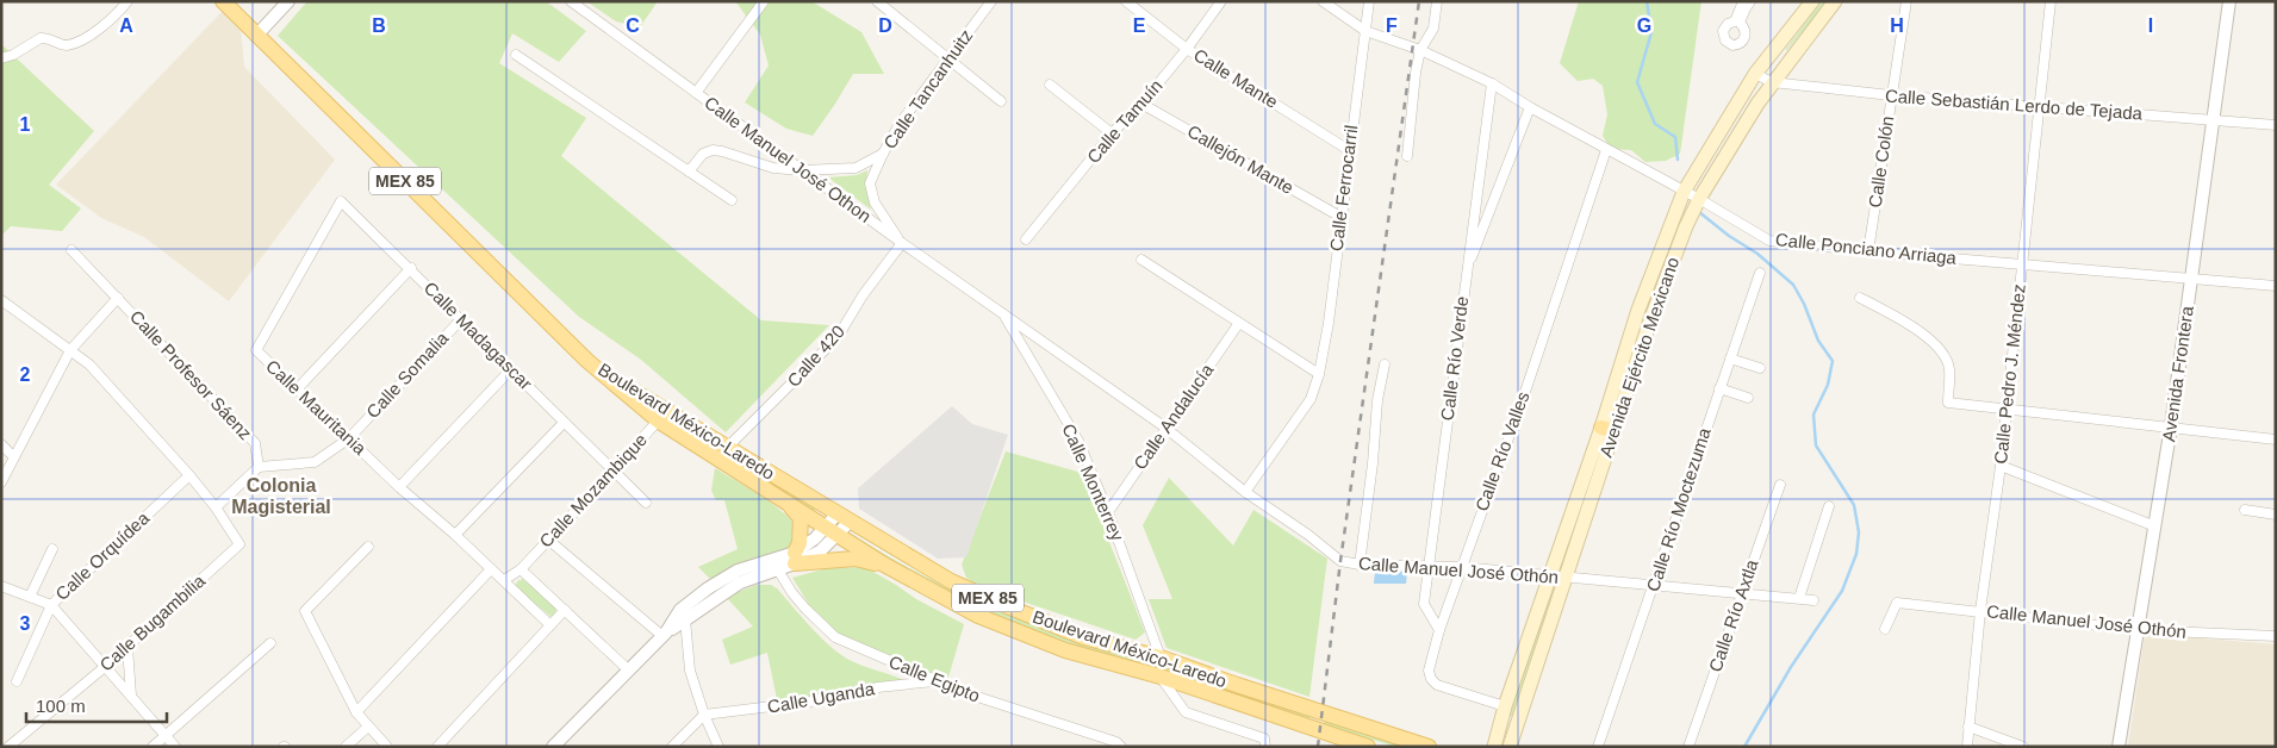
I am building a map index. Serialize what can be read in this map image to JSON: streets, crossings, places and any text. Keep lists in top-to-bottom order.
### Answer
{
  "streets": {
    "main road": ["MEX 85", "Avenida Ejército Mexicano", "Boulevard México-Laredo"],
    "street": [
      "Calle Mante",
      "Calle Tancanhuitz",
      "Calle Sebastián Lerdo de Tejada",
      "Calle Tamuín",
      "Calle Manuel José Othon",
      "Callejón Mante",
      "Calle Colón",
      "Calle Ferrocarril",
      "Calle Ponciano Arriaga",
      "Calle Madagascar",
      "Calle 420",
      "Calle Río Verde",
      "Calle Pedro J. Méndez",
      "Avenida Frontera",
      "Calle Profesor Sáenz",
      "Calle Somalia",
      "Calle Mauritania",
      "Calle Andalucía",
      "Calle Río Valles",
      "Calle Monterrey",
      "Calle Mozambique",
      "Calle Río Moctezuma",
      "Calle Orquídea",
      "Calle Manuel José Othón",
      "Calle Río Axtla",
      "Calle Bugambilia",
      "Calle Egipto",
      "Calle Uganda"
    ]
  },
  "crossings": [
    ["Calle Mante", "Calle Tamuín"],
    ["Calle Mante", "Calle Ferrocarril"],
    ["Calle Tancanhuitz", "Calle Manuel José Othon"],
    ["Calle Tancanhuitz", "Calle 420"],
    ["Calle Sebastián Lerdo de Tejada", "Calle Colón"],
    ["Calle Sebastián Lerdo de Tejada", "Avenida Ejército Mexicano"],
    ["Calle Sebastián Lerdo de Tejada", "Calle Pedro J. Méndez"],
    ["Calle Sebastián Lerdo de Tejada", "Avenida Frontera"],
    ["Calle Tamuín", "Callejón Mante"],
    ["Calle Manuel José Othon", "Calle 420"],
    ["Calle Manuel José Othon", "Calle Monterrey"],
    ["Calle Manuel José Othon", "Calle Manuel José Othón"],
    ["Callejón Mante", "Calle Ferrocarril"],
    ["Calle Colón", "Calle Ponciano Arriaga"],
    ["MEX 85", "Boulevard México-Laredo"],
    ["Calle Ferrocarril", "Calle Ponciano Arriaga"],
    ["Calle Ferrocarril", "Calle Manuel José Othón"],
    ["Calle Ponciano Arriaga", "Avenida Ejército Mexicano"],
    ["Calle Ponciano Arriaga", "Calle Río Verde"],
    ["Calle Ponciano Arriaga", "Calle Pedro J. Méndez"],
    ["Calle Ponciano Arriaga", "Avenida Frontera"],
    ["Calle Ponciano Arriaga", "Calle Río Valles"],
    ["Calle Madagascar", "Calle Somalia"],
    ["Calle Madagascar", "Calle Mauritania"],
    ["Calle Madagascar", "Calle Mozambique"],
    ["Calle 420", "Boulevard México-Laredo"],
    ["Avenida Ejército Mexicano", "Calle Río Valles"],
    ["Avenida Ejército Mexicano", "Calle Manuel José Othón"],
    ["Calle Río Verde", "Calle Río Valles"],
    ["Calle Río Verde", "Calle Manuel José Othón"],
    ["Calle Pedro J. Méndez", "Calle Manuel José Othón"],
    ["Avenida Frontera", "Calle Manuel José Othón"],
    ["Calle Profesor Sáenz", "Calle Somalia"],
    ["Calle Somalia", "Calle Mauritania"],
    ["Calle Andalucía", "Calle Monterrey"],
    ["Calle Andalucía", "Calle Manuel José Othón"],
    ["Boulevard México-Laredo", "Calle Monterrey"],
    ["Boulevard México-Laredo", "Calle Mozambique"],
    ["Calle Río Valles", "Calle Manuel José Othón"],
    ["Calle Monterrey", "Calle Manuel José Othón"],
    ["Calle Río Moctezuma", "Calle Manuel José Othón"],
    ["Calle Manuel José Othón", "Calle Río Axtla"],
    ["Calle Egipto", "Calle Uganda"]
  ],
  "districts": ["Colonia Magisterial"],
  "scale_bar": "100 m",
  "grid": {
    "columns": [
      "A",
      "B",
      "C",
      "D",
      "E",
      "F",
      "G",
      "H",
      "I"
    ],
    "rows": ["1", "2", "3"]
  }
}
